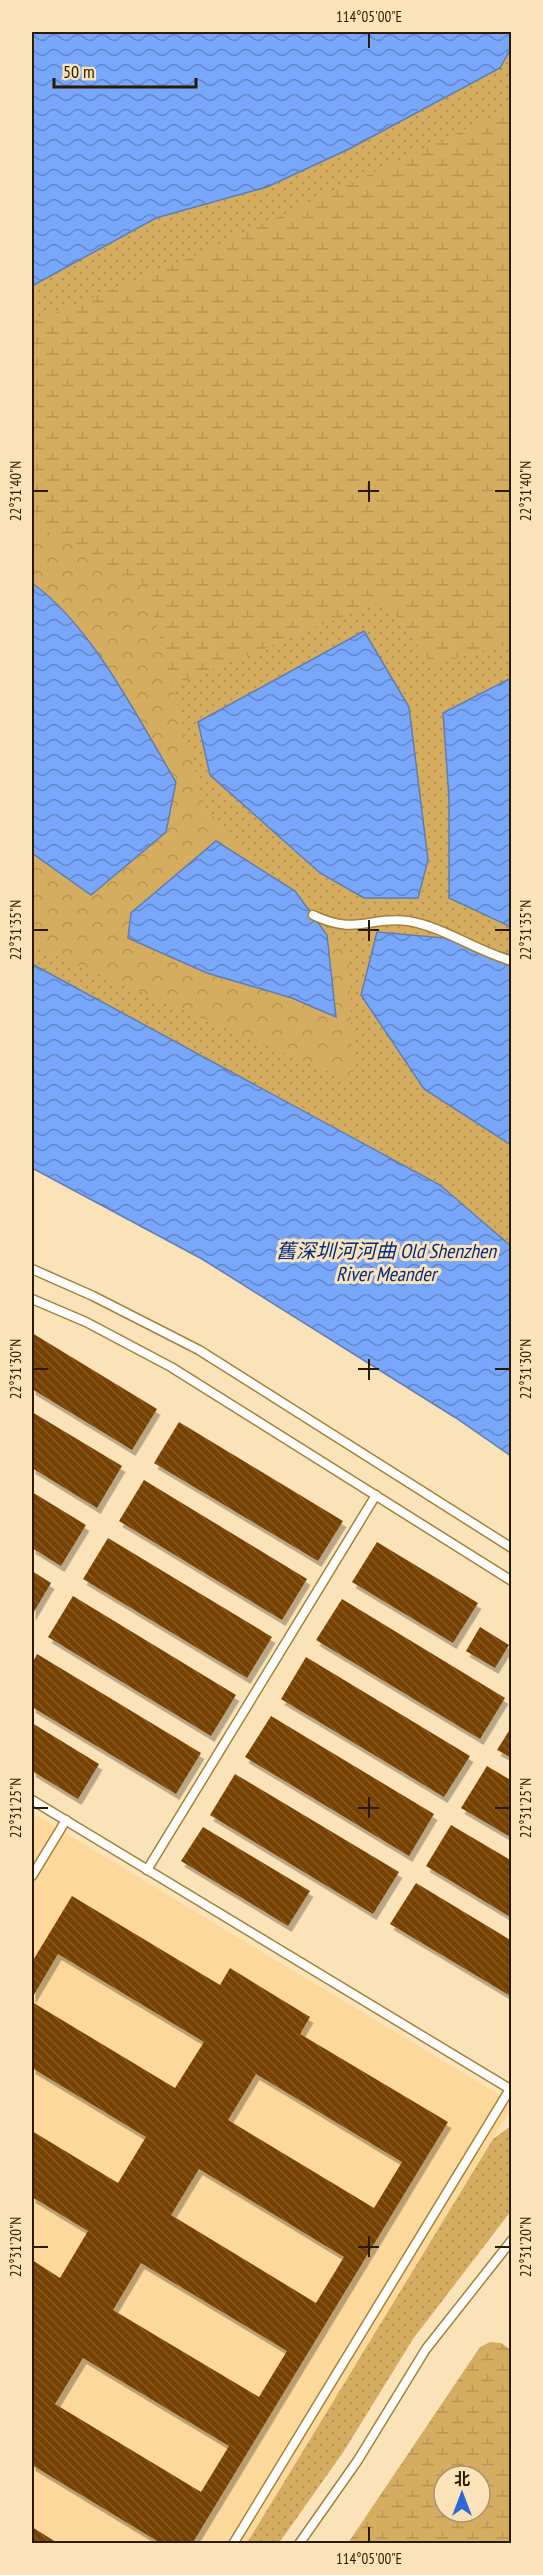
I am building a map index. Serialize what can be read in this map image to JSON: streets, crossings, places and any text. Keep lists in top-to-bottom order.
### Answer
{
  "water": ["舊深圳河河曲 Old Shenzhen River Meander"],
  "scale_bar": "50 m",
  "north": "top",
  "coordinates": [
    "114°05'00\"E",
    "22°31'40\"N",
    "22°31'35\"N",
    "22°31'30\"N",
    "22°31'25\"N",
    "22°31'20\"N"
  ]
}
